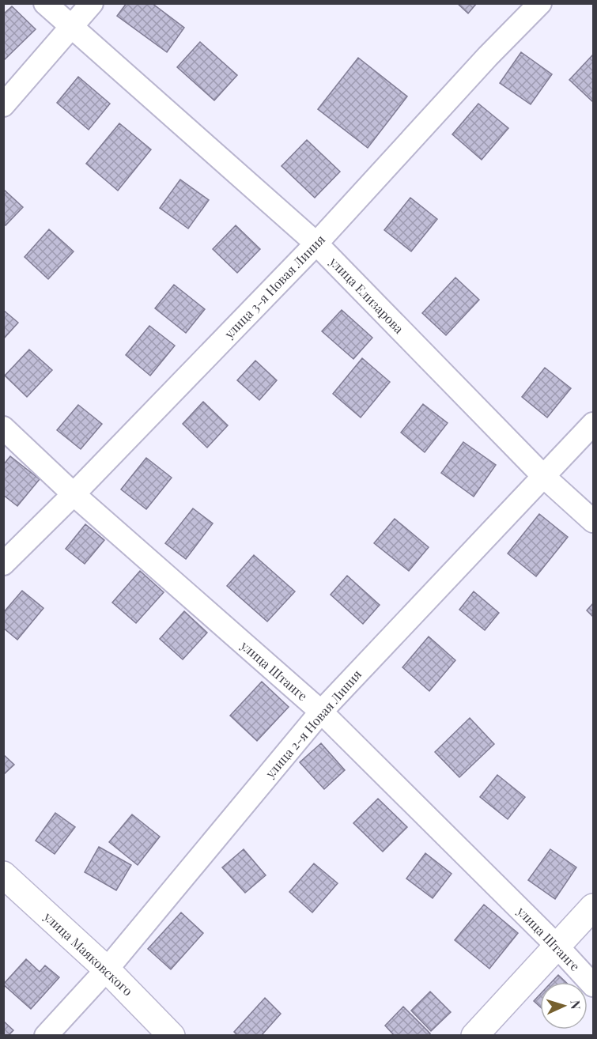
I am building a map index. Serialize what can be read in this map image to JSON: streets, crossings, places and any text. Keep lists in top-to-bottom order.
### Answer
{
  "streets": {
    "street": [
      "улица 3-я Новая Линия",
      "улица Елизарова",
      "улица Штанге",
      "улица 2-я Новая Линия",
      "улица Маяковского"
    ]
  },
  "crossings": [
    ["улица 3-я Новая Линия", "улица Елизарова"],
    ["улица 3-я Новая Линия", "улица Штанге"],
    ["улица Елизарова", "улица 2-я Новая Линия"],
    ["улица Штанге", "улица 2-я Новая Линия"],
    ["улица 2-я Новая Линия", "улица Маяковского"]
  ],
  "north": "right"
}
